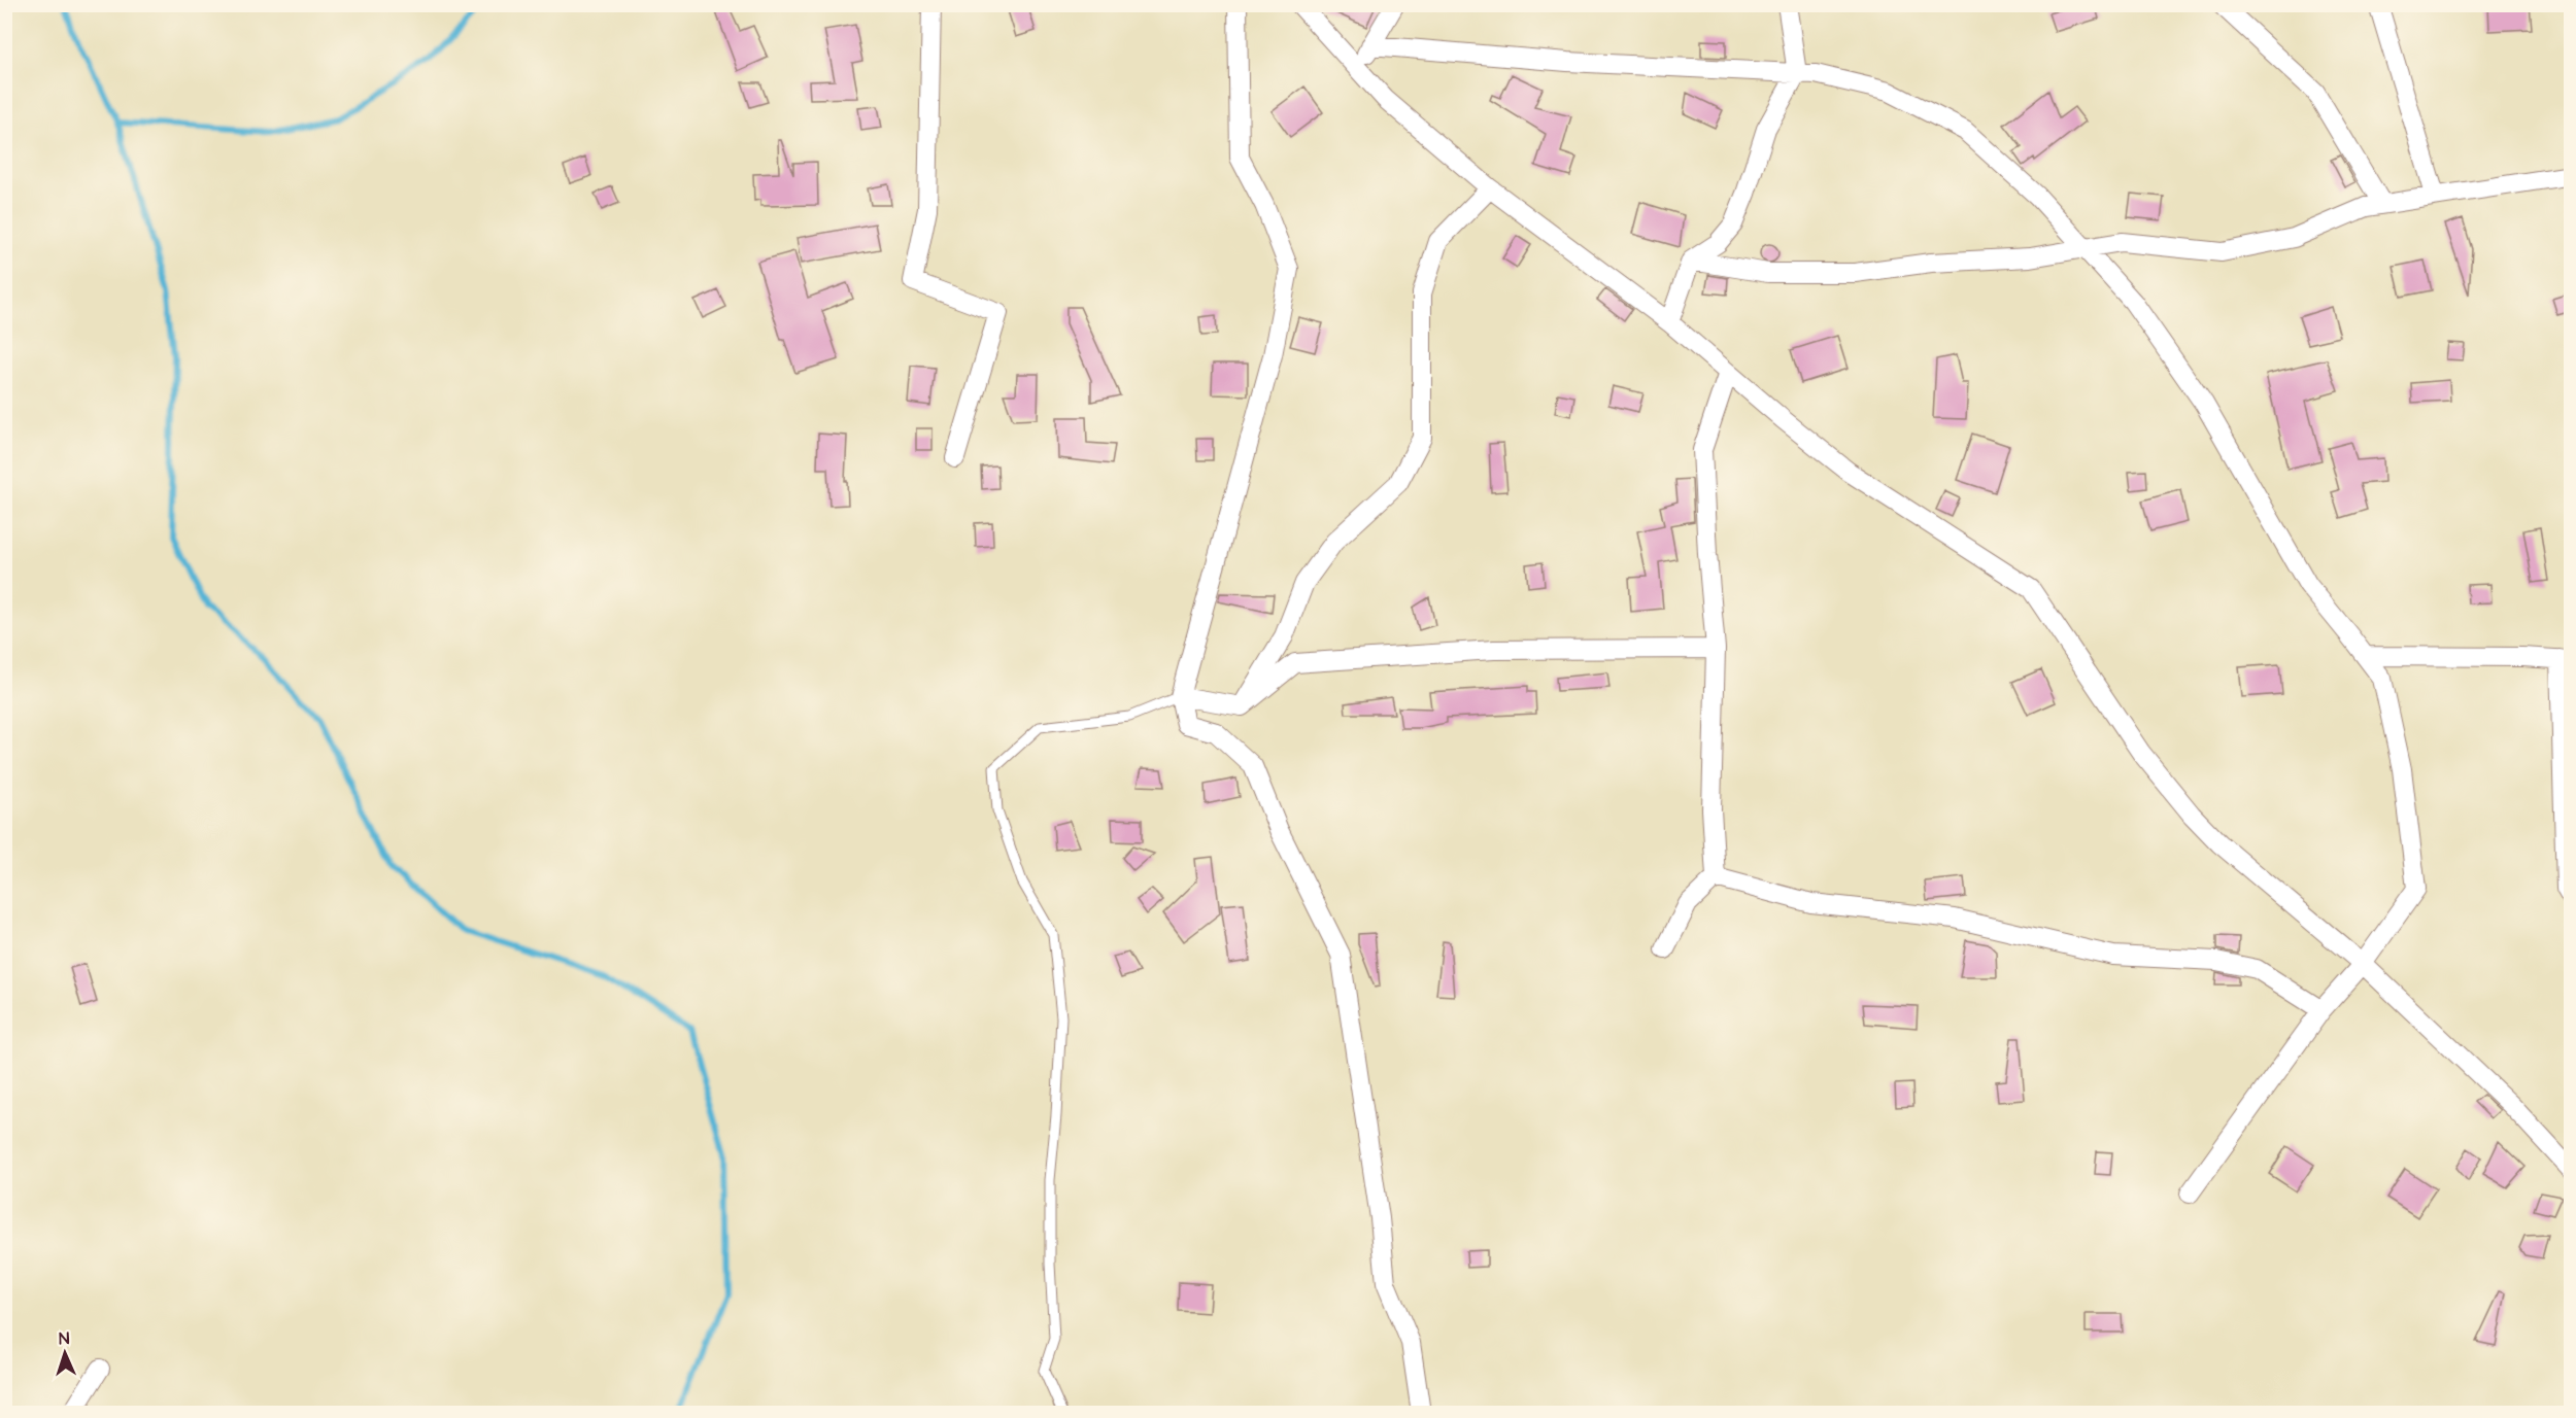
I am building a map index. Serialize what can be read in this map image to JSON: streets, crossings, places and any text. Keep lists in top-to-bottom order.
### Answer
{
  "north": "top"
}
